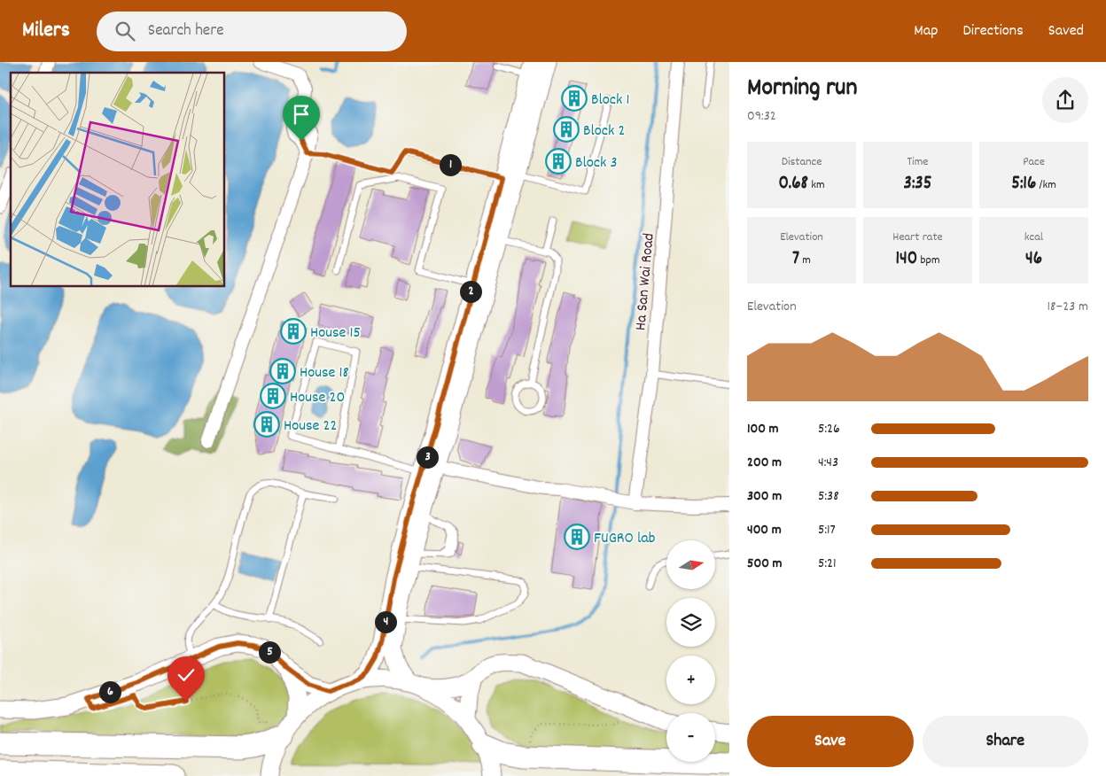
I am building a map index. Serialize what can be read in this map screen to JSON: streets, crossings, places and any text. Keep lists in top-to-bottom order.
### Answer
{
  "streets": {
    "street": ["Ha San Wai Road"]
  },
  "places": {
    "building": [
      "Block 1",
      "Block 2",
      "Block 3",
      "House 15",
      "House 18",
      "House 20",
      "House 22",
      "FUGRO lab"
    ]
  },
  "north": "right",
  "page": {
    "header": "Milers",
    "search": "Search here",
    "nav": ["Map", "Directions", "Saved"],
    "heading": ["Morning run", "09:32"],
    "stats": [
      ["Distance", "0.68 km"],
      ["Time", "3:35"],
      ["Pace", "5:16 /km"],
      ["Elevation", "7 m"],
      ["Heart rate", "140 bpm"],
      ["kcal", "46"]
    ],
    "pins": [
      "1",
      "2",
      "3",
      "4",
      "5",
      "6"
    ],
    "chart": ["Elevation", "18–23 m"],
    "list": [
      {
        "name": "100 m",
        "note": "5:26"
      },
      {
        "name": "200 m",
        "note": "4:43"
      },
      {
        "name": "300 m",
        "note": "5:38"
      },
      {
        "name": "400 m",
        "note": "5:17"
      },
      {
        "name": "500 m",
        "note": "5:21"
      }
    ],
    "map_buttons": ["+", "−"],
    "buttons": ["Save", "Share"]
  }
}
